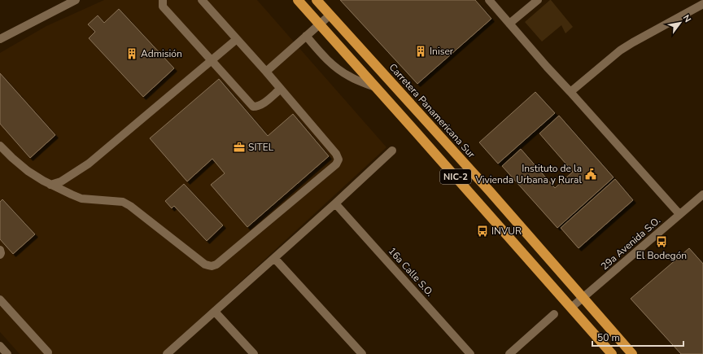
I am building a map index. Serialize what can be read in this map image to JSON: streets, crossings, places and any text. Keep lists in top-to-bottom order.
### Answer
{
  "streets": {
    "highway": ["Carretera Panamericana Sur", "NIC-2"],
    "street": ["29a Avenida S.O.", "16a Calle S.O."]
  },
  "crossings": [
    ["Carretera Panamericana Sur", "29a Avenida S.O."],
    ["NIC-2", "29a Avenida S.O."]
  ],
  "places": {
    "building": ["Iniser", "Admisión"],
    "office": ["SITEL"],
    "public building": ["Instituto de la Vivienda Urbana y Rural"],
    "bus stop": ["INVUR", "El Bodegón"]
  },
  "scale_bar": "50 m",
  "north": "top right"
}
